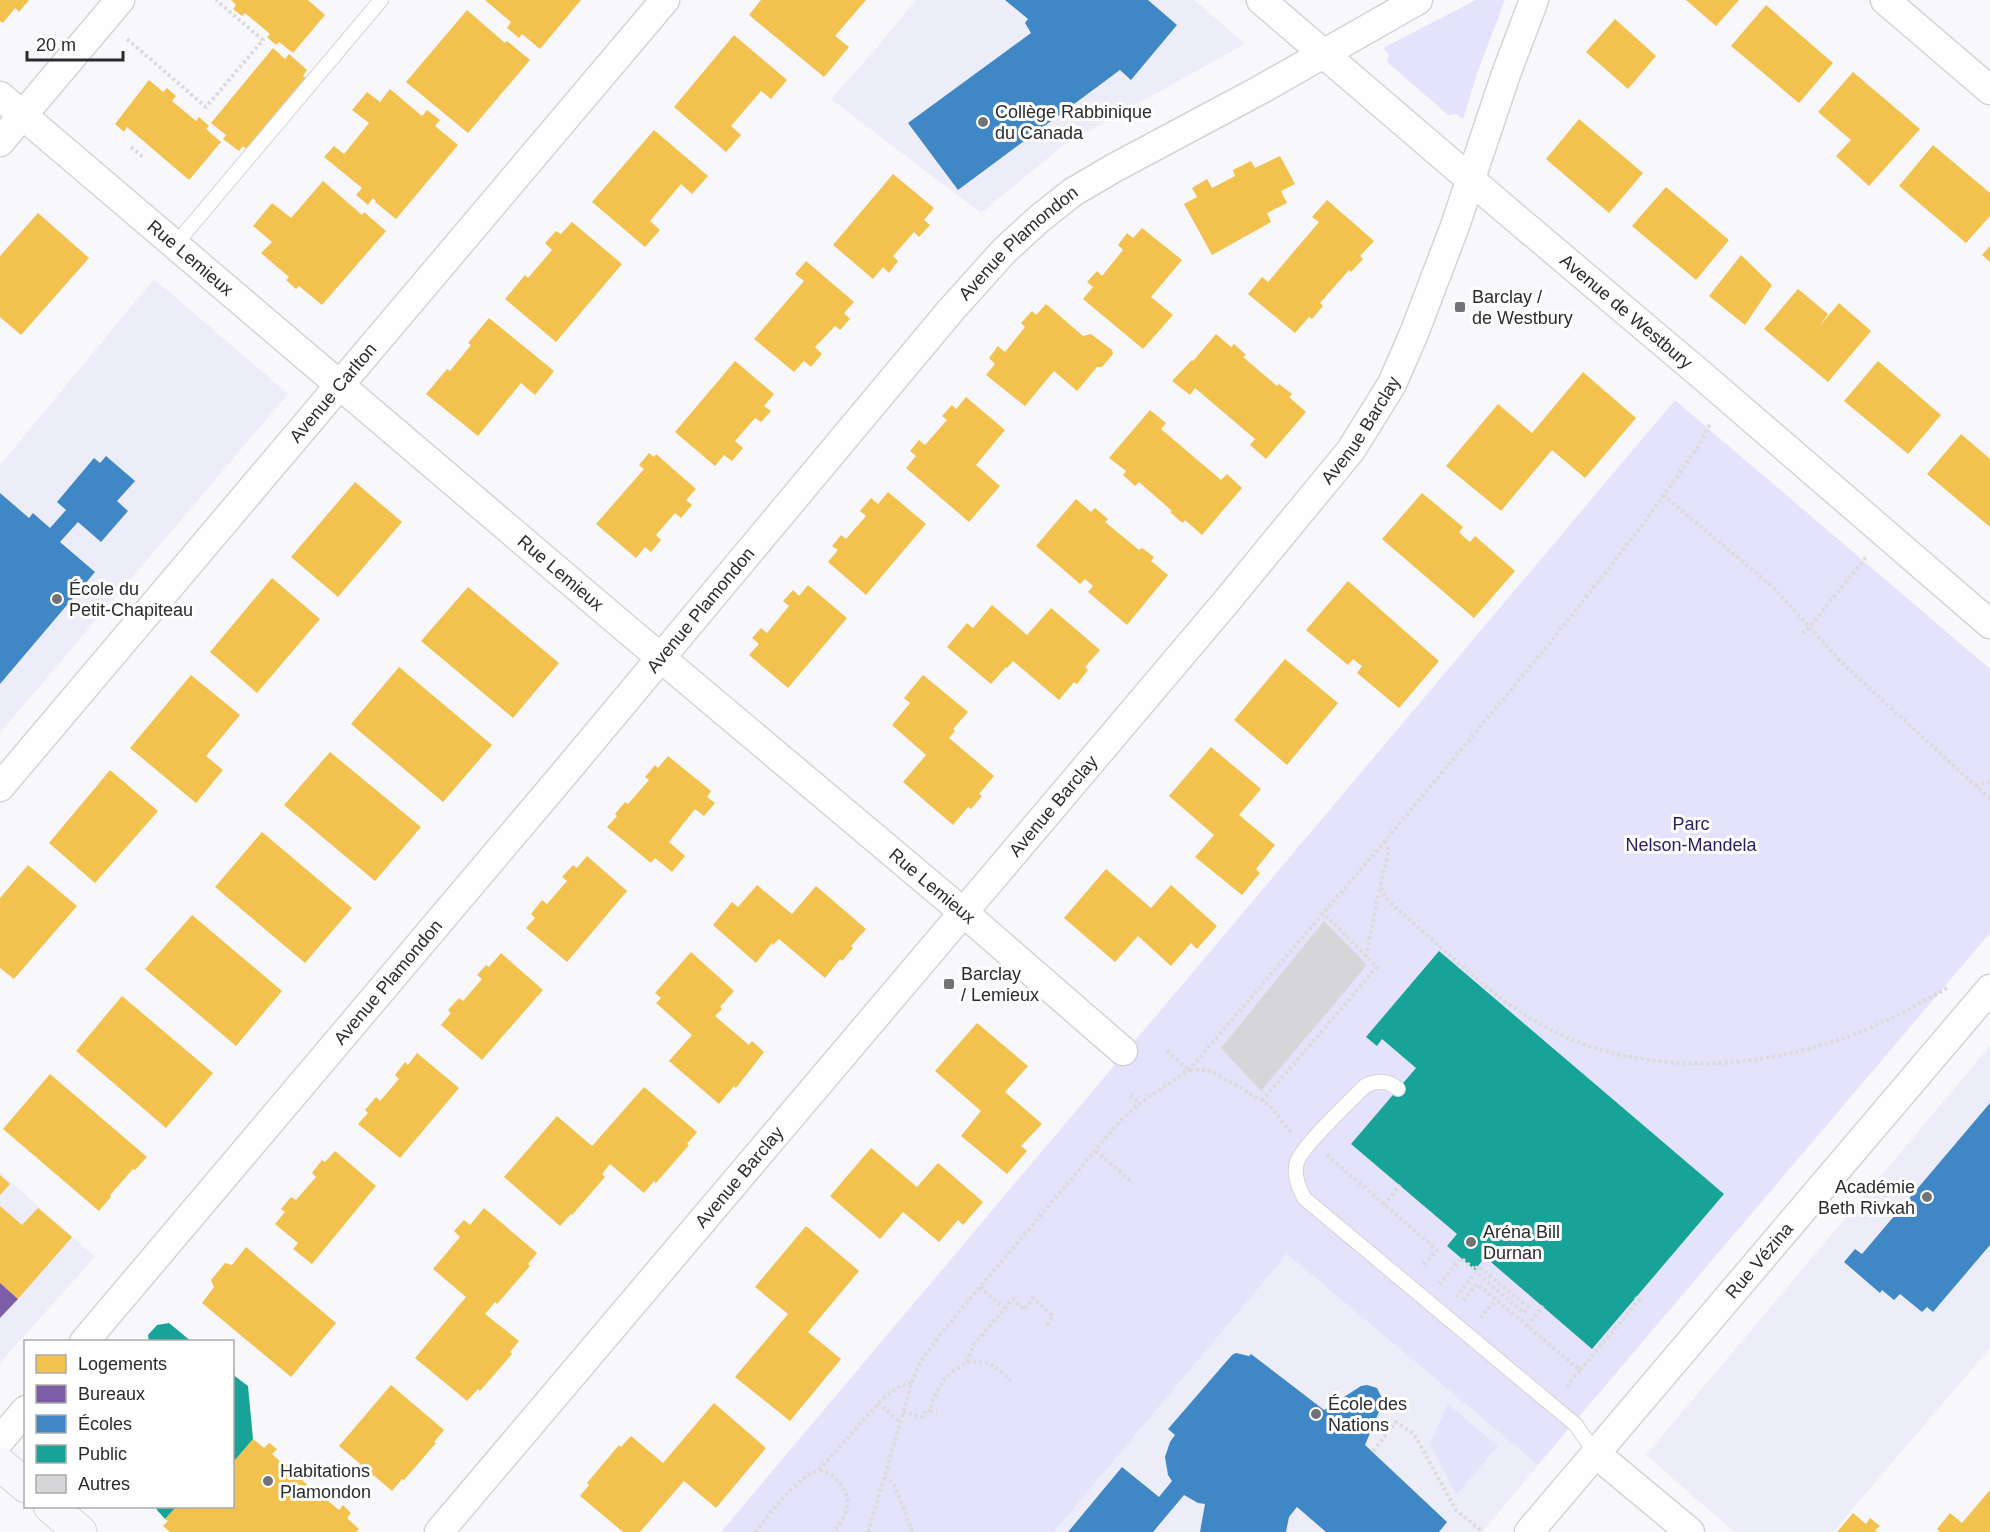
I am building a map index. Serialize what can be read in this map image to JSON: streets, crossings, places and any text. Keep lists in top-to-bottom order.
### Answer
{
  "streets": {
    "street": [
      "Avenue Plamondon",
      "Rue Lemieux",
      "Avenue de Westbury",
      "Avenue Carlton",
      "Avenue Barclay",
      "Rue Vézina"
    ]
  },
  "crossings": [
    ["Avenue Plamondon", "Rue Lemieux"],
    ["Avenue Plamondon", "Avenue de Westbury"],
    ["Rue Lemieux", "Avenue Carlton"],
    ["Rue Lemieux", "Avenue Barclay"],
    ["Avenue de Westbury", "Avenue Barclay"]
  ],
  "parks": ["Parc Nelson-Mandela"],
  "places": {
    "other": [
      "Collège Rabbinique du Canada",
      "École du Petit-Chapiteau",
      "Académie Beth Rivkah",
      "Aréna Bill Durnan",
      "École des Nations",
      "Habitations Plamondon"
    ],
    "transit": ["Barclay / de Westbury", "Barclay / Lemieux"]
  },
  "legend": [
    "Logements",
    "Bureaux",
    "Écoles",
    "Public",
    "Autres"
  ],
  "scale_bar": "20 m"
}
